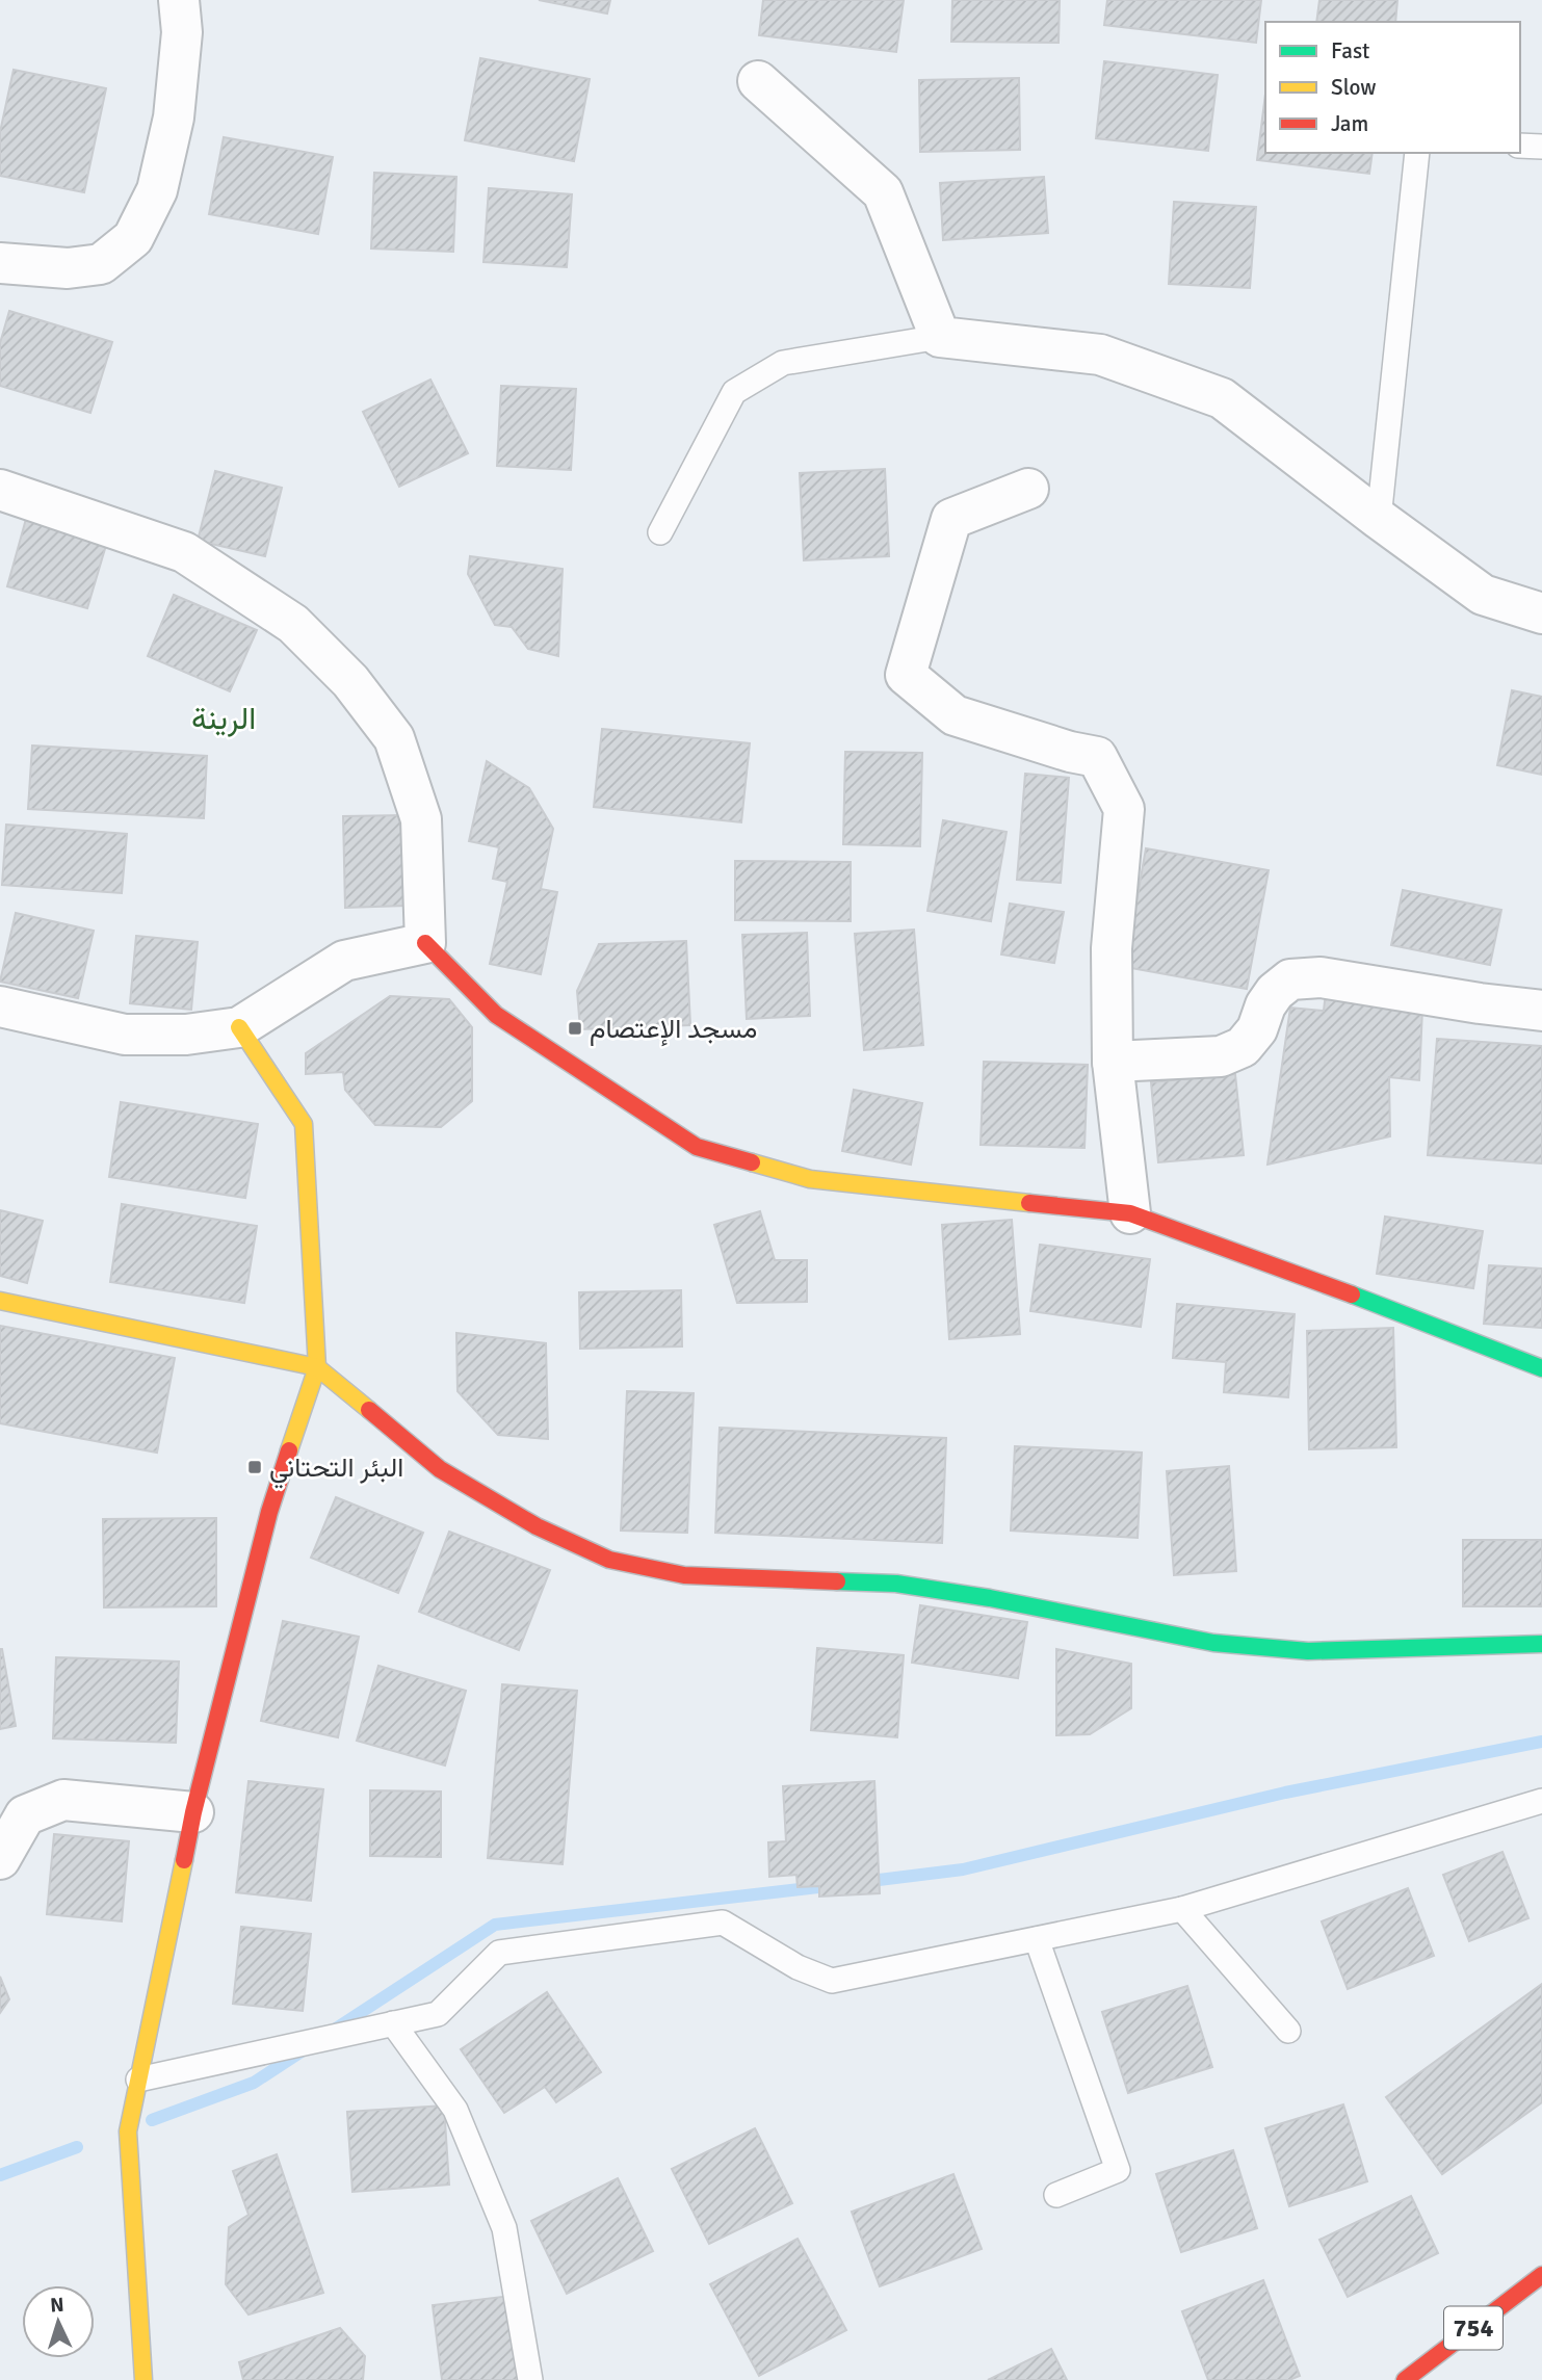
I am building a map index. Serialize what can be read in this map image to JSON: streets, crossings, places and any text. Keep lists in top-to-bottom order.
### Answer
{
  "streets": {
    "street": ["754"]
  },
  "districts": ["الرينة"],
  "places": {
    "transit": ["مسجد الإعتصام", "البئر التحتاني"]
  },
  "legend": ["Fast", "Slow", "Jam"],
  "north": "top"
}
